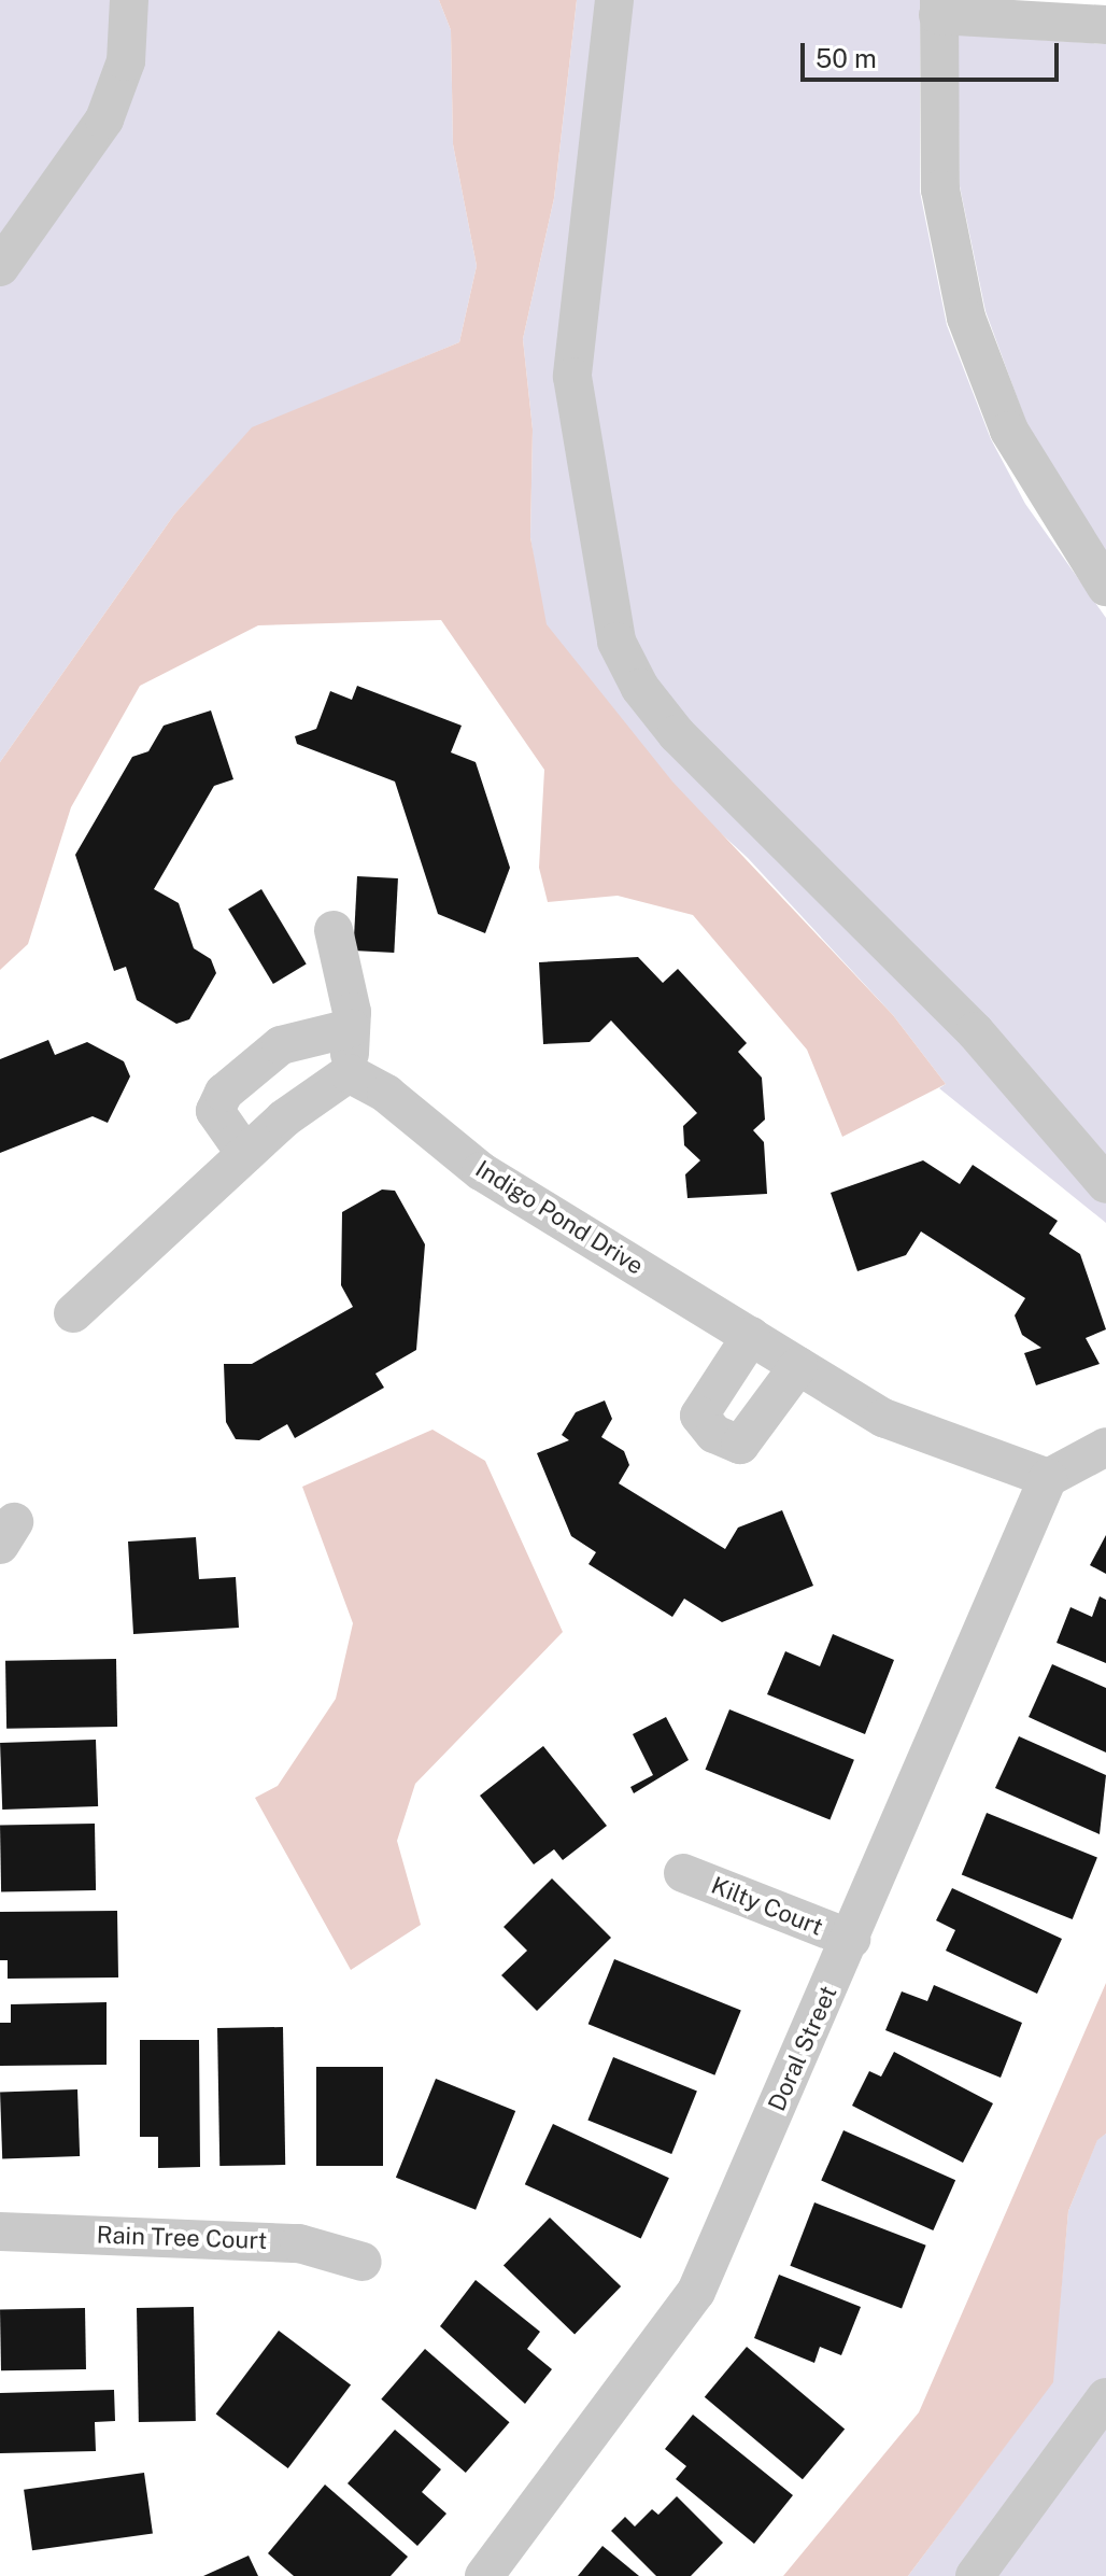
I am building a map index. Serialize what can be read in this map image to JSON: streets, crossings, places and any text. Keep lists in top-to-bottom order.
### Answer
{
  "streets": {
    "street": [
      "Indigo Pond Drive",
      "Kilty Court",
      "Doral Street",
      "Rain Tree Court"
    ]
  },
  "crossings": [
    ["Indigo Pond Drive", "Doral Street"],
    ["Kilty Court", "Doral Street"]
  ],
  "scale_bar": "50 m"
}
